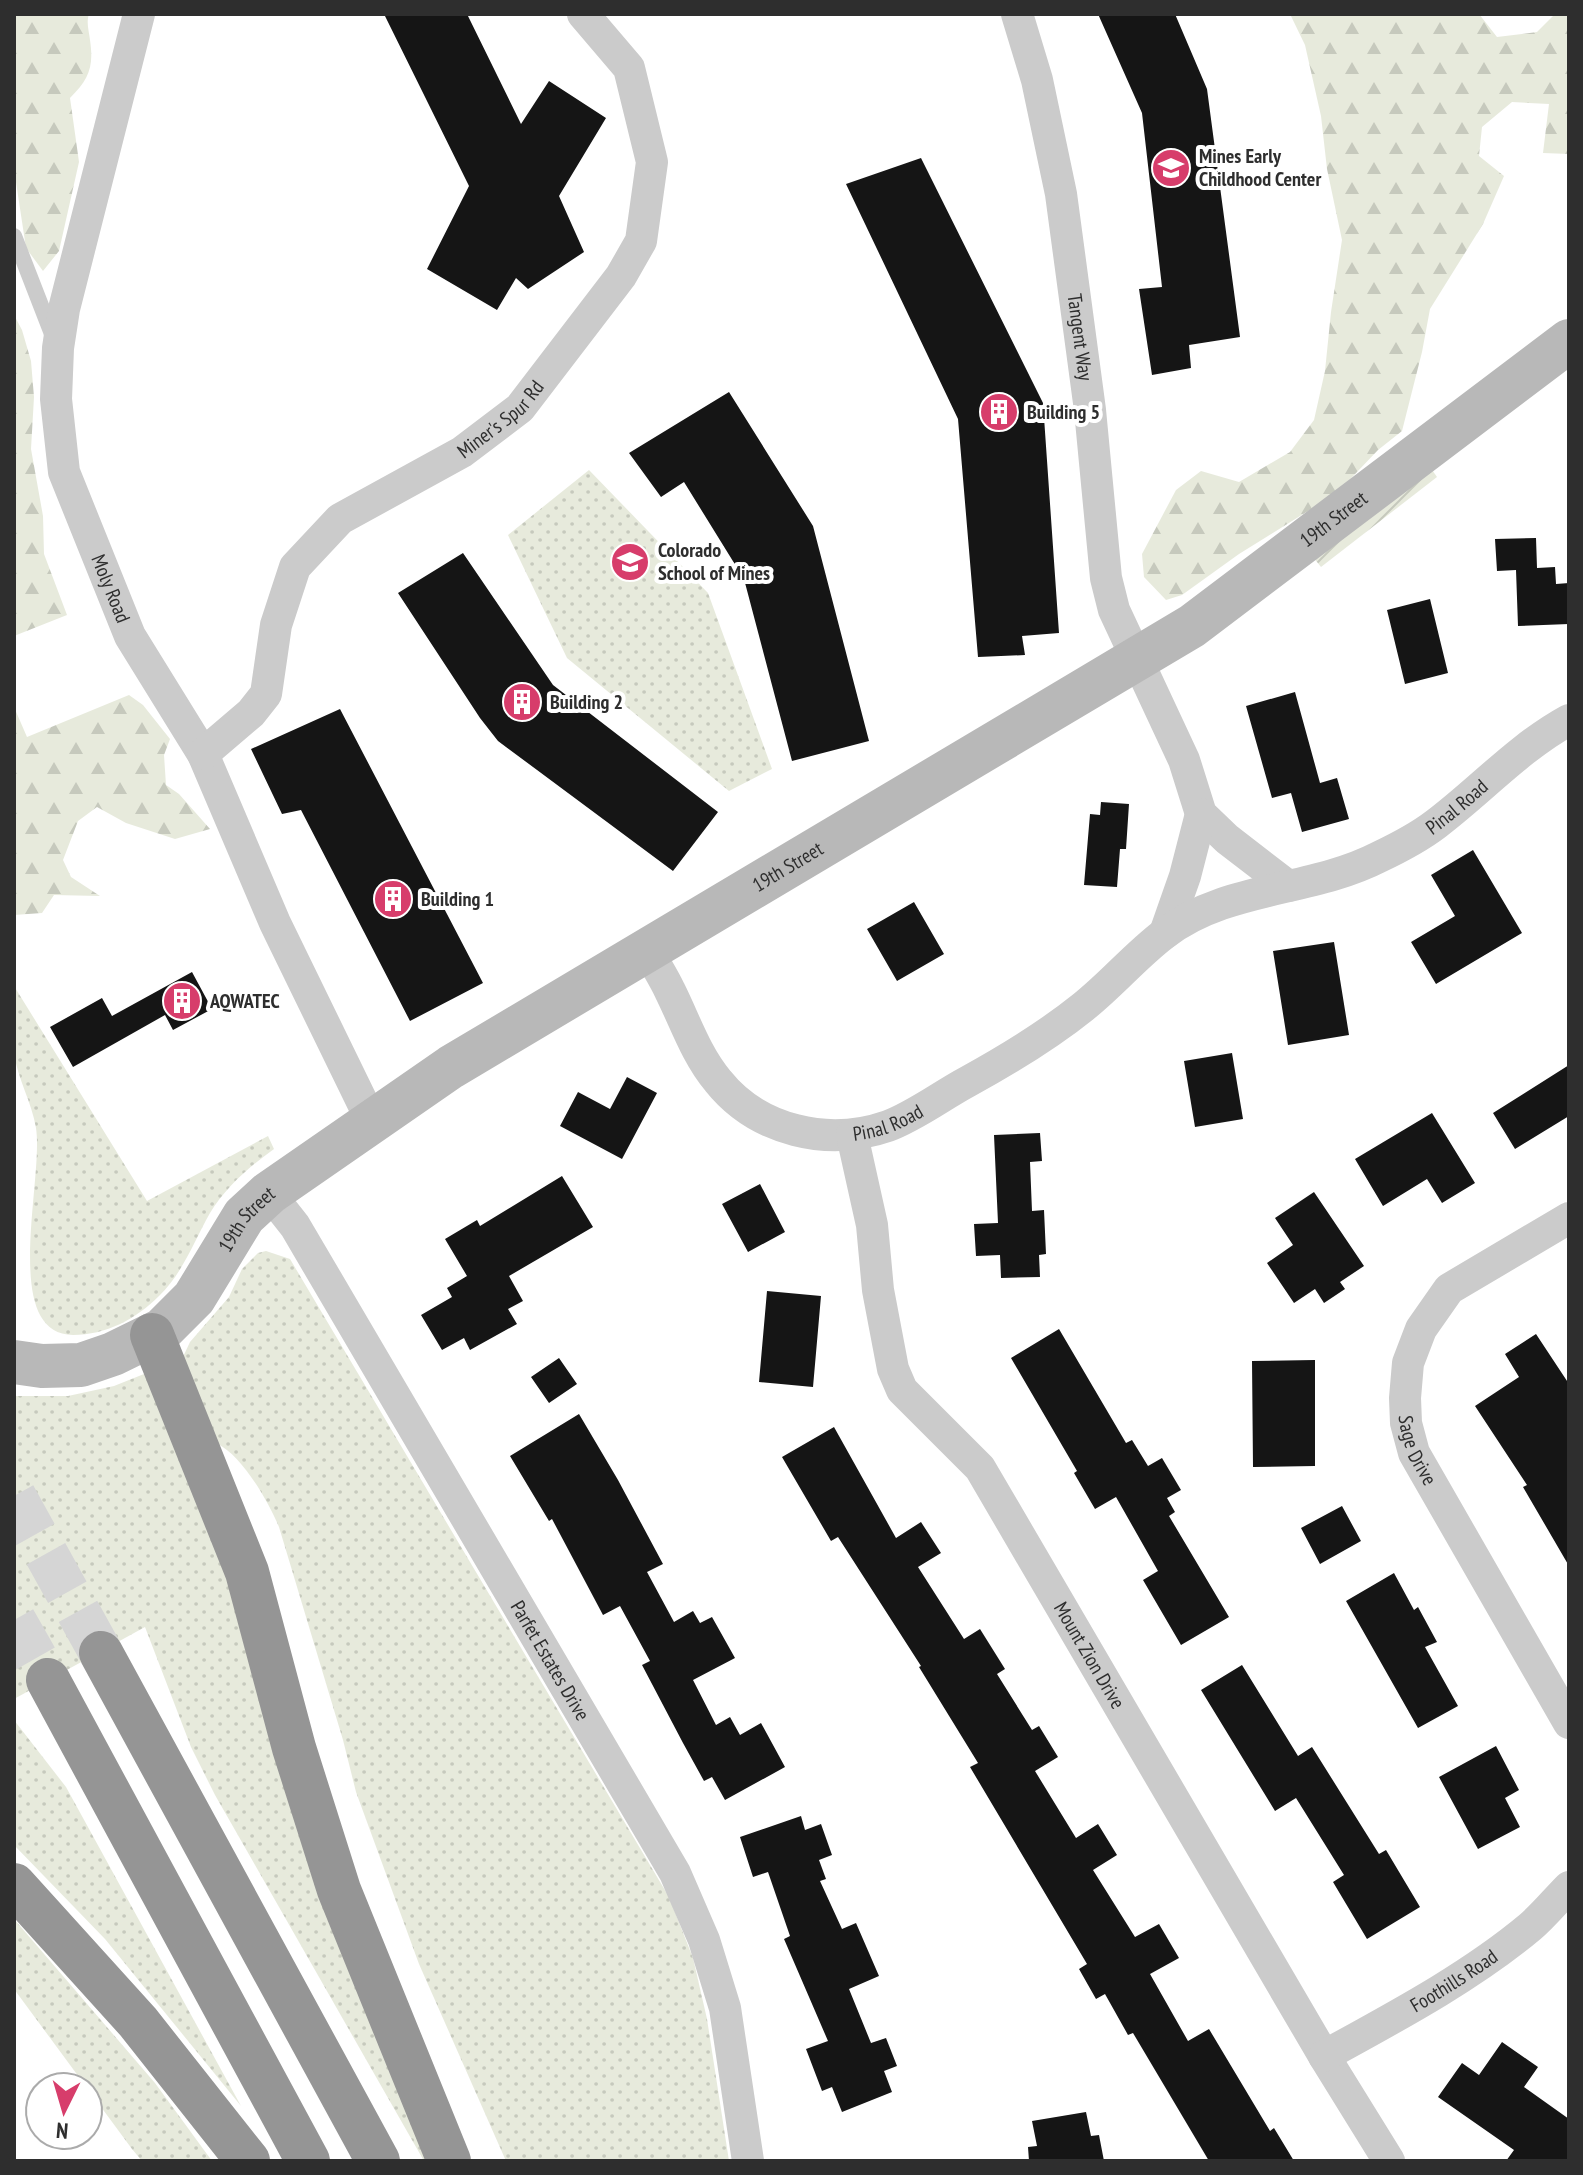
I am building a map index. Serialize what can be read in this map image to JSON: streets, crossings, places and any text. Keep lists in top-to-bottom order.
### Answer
{
  "streets": {
    "street": [
      "Tangent Way",
      "Miner's Spur Rd",
      "19th Street",
      "Moly Road",
      "Pinal Road",
      "Sage Drive",
      "Mount Zion Drive",
      "Parfet Estates Drive",
      "Foothills Road"
    ]
  },
  "crossings": [
    ["Tangent Way", "19th Street"],
    ["Miner's Spur Rd", "Moly Road"],
    ["19th Street", "Moly Road"],
    ["19th Street", "Pinal Road"],
    ["19th Street", "Parfet Estates Drive"],
    ["Pinal Road", "Mount Zion Drive"],
    ["Mount Zion Drive", "Foothills Road"]
  ],
  "places": {
    "school or university": ["Mines Early Childhood Center", "Colorado School of Mines"],
    "building": [
      "Building 5",
      "Building 2",
      "Building 1",
      "AQWATEC"
    ]
  },
  "north": "bottom"
}
